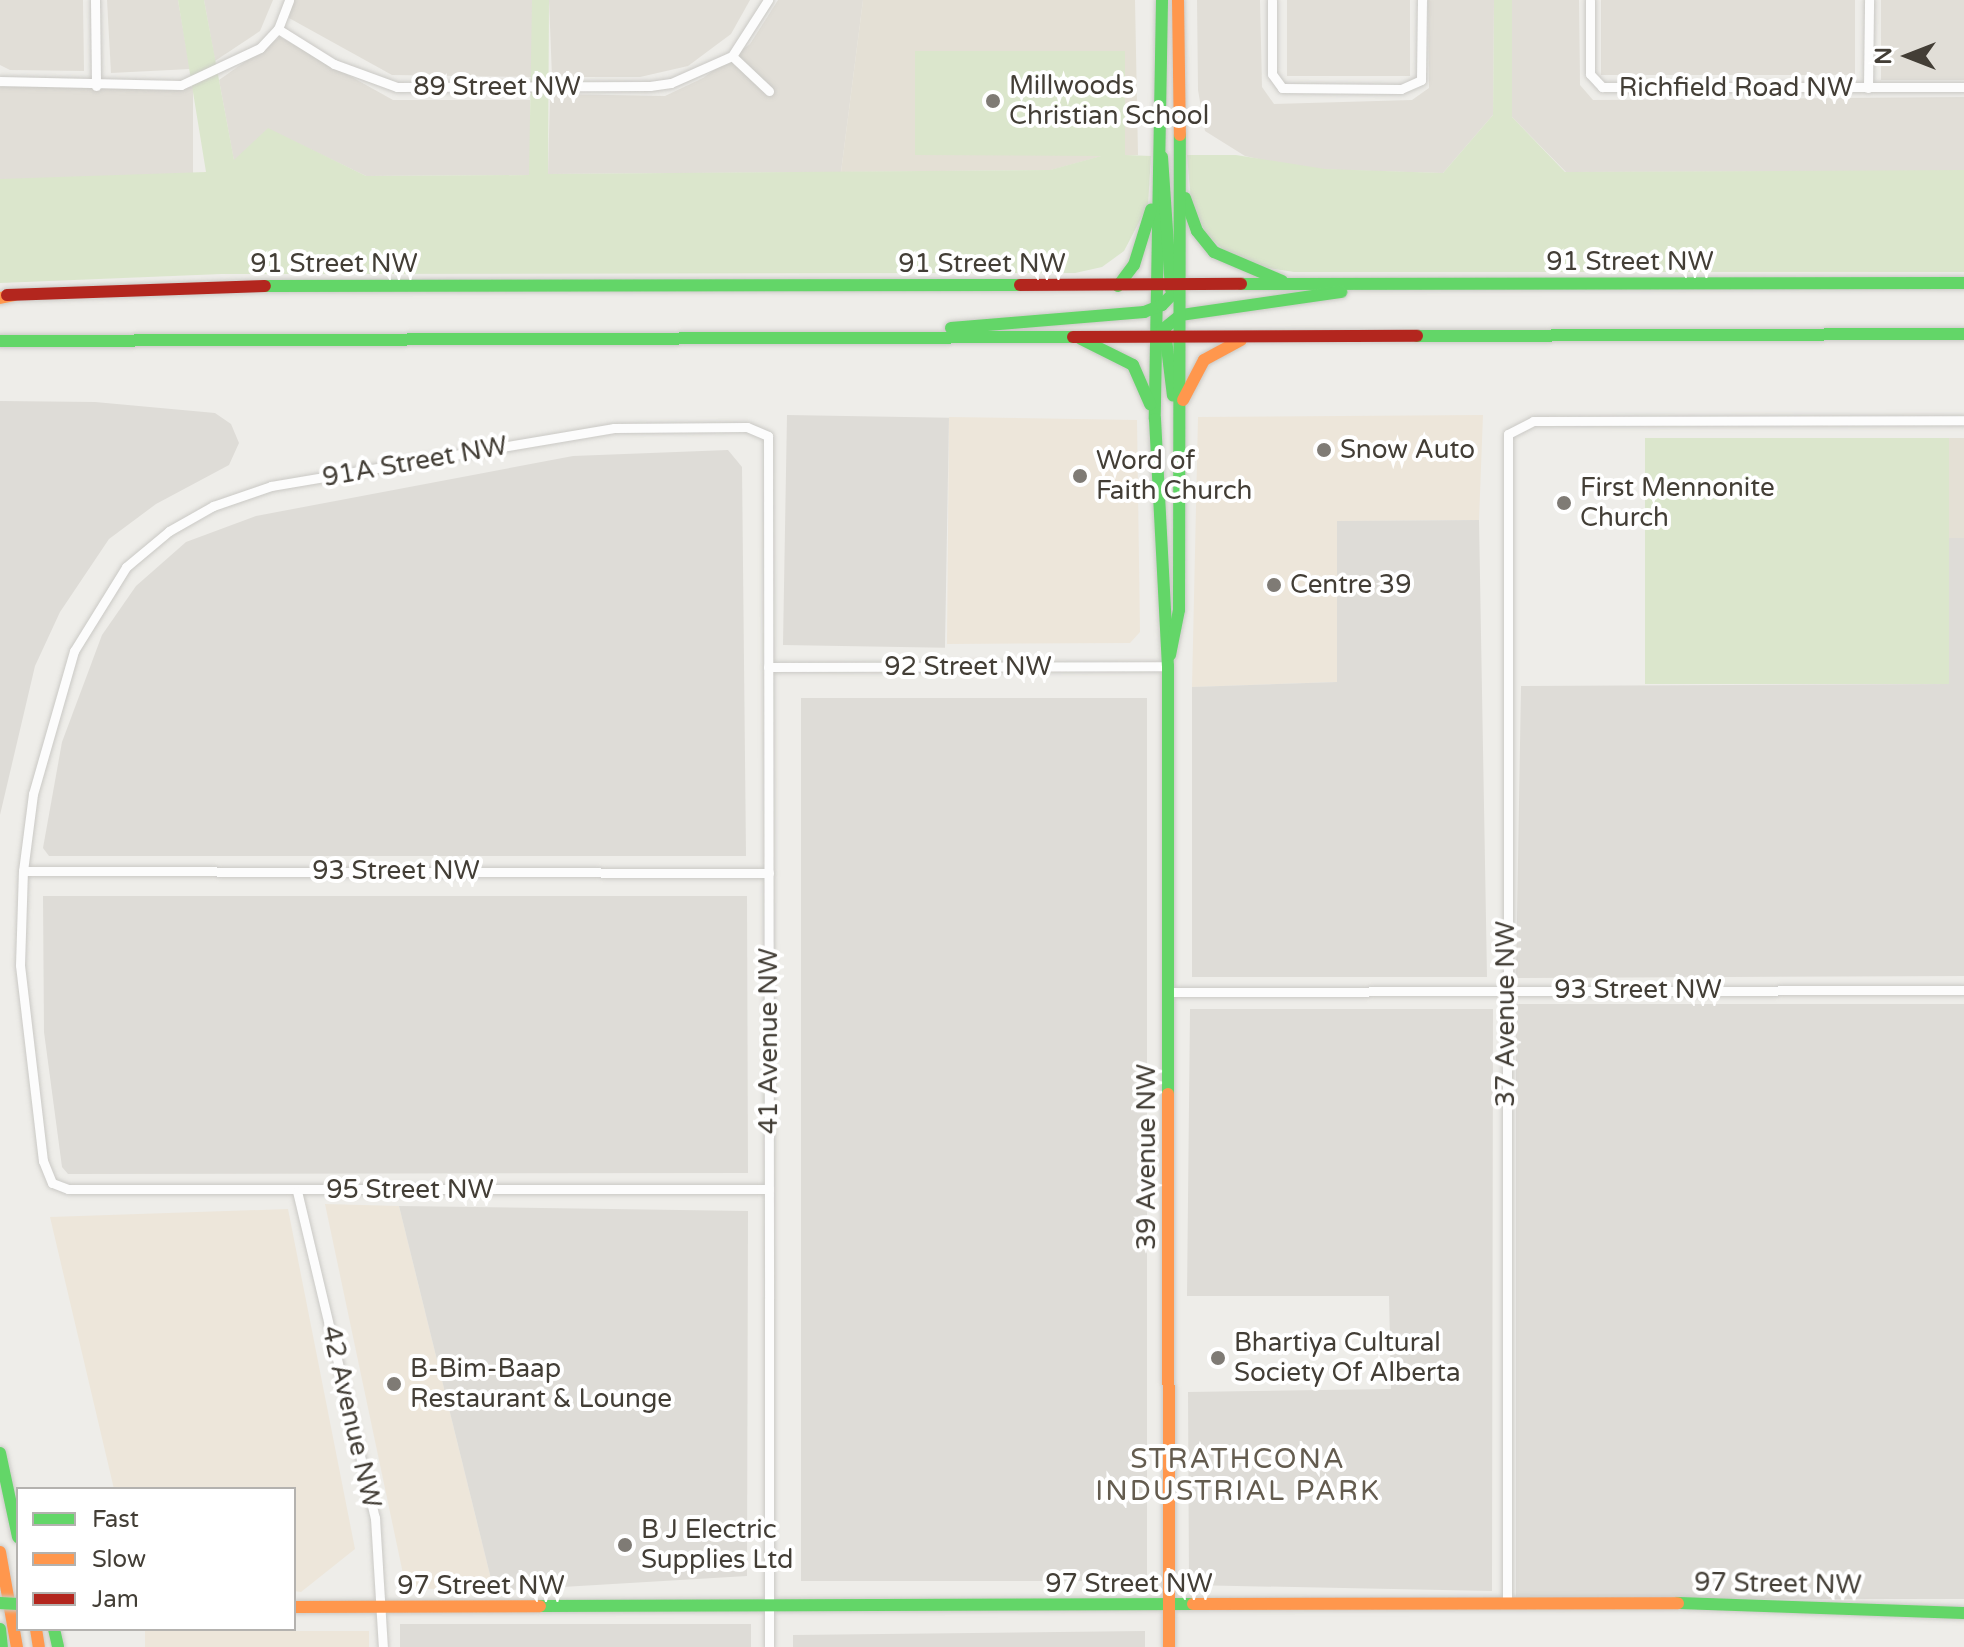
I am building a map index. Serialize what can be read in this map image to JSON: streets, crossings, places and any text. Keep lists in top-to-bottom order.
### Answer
{
  "streets": {
    "main road": ["91 Street NW", "39 Avenue NW", "97 Street NW"],
    "street": [
      "89 Street NW",
      "Richfield Road NW",
      "91A Street NW",
      "92 Street NW",
      "93 Street NW",
      "37 Avenue NW",
      "41 Avenue NW",
      "95 Street NW",
      "42 Avenue NW"
    ]
  },
  "crossings": [
    ["91A Street NW", "93 Street NW"],
    ["91A Street NW", "41 Avenue NW"],
    ["91A Street NW", "95 Street NW"],
    ["92 Street NW", "41 Avenue NW"],
    ["92 Street NW", "39 Avenue NW"],
    ["93 Street NW", "37 Avenue NW"],
    ["93 Street NW", "41 Avenue NW"],
    ["93 Street NW", "39 Avenue NW"],
    ["37 Avenue NW", "97 Street NW"],
    ["41 Avenue NW", "95 Street NW"],
    ["41 Avenue NW", "97 Street NW"],
    ["39 Avenue NW", "97 Street NW"],
    ["95 Street NW", "42 Avenue NW"],
    ["42 Avenue NW", "97 Street NW"]
  ],
  "districts": ["STRATHCONA INDUSTRIAL PARK"],
  "places": [
    "Millwoods Christian School",
    "Snow Auto",
    "Word of Faith Church",
    "First Mennonite Church",
    "Centre 39",
    "Bhartiya Cultural Society Of Alberta",
    "B-Bim-Baap Restaurant & Lounge",
    "B J Electric Supplies Ltd"
  ],
  "legend": ["Fast", "Slow", "Jam"],
  "north": "left"
}
